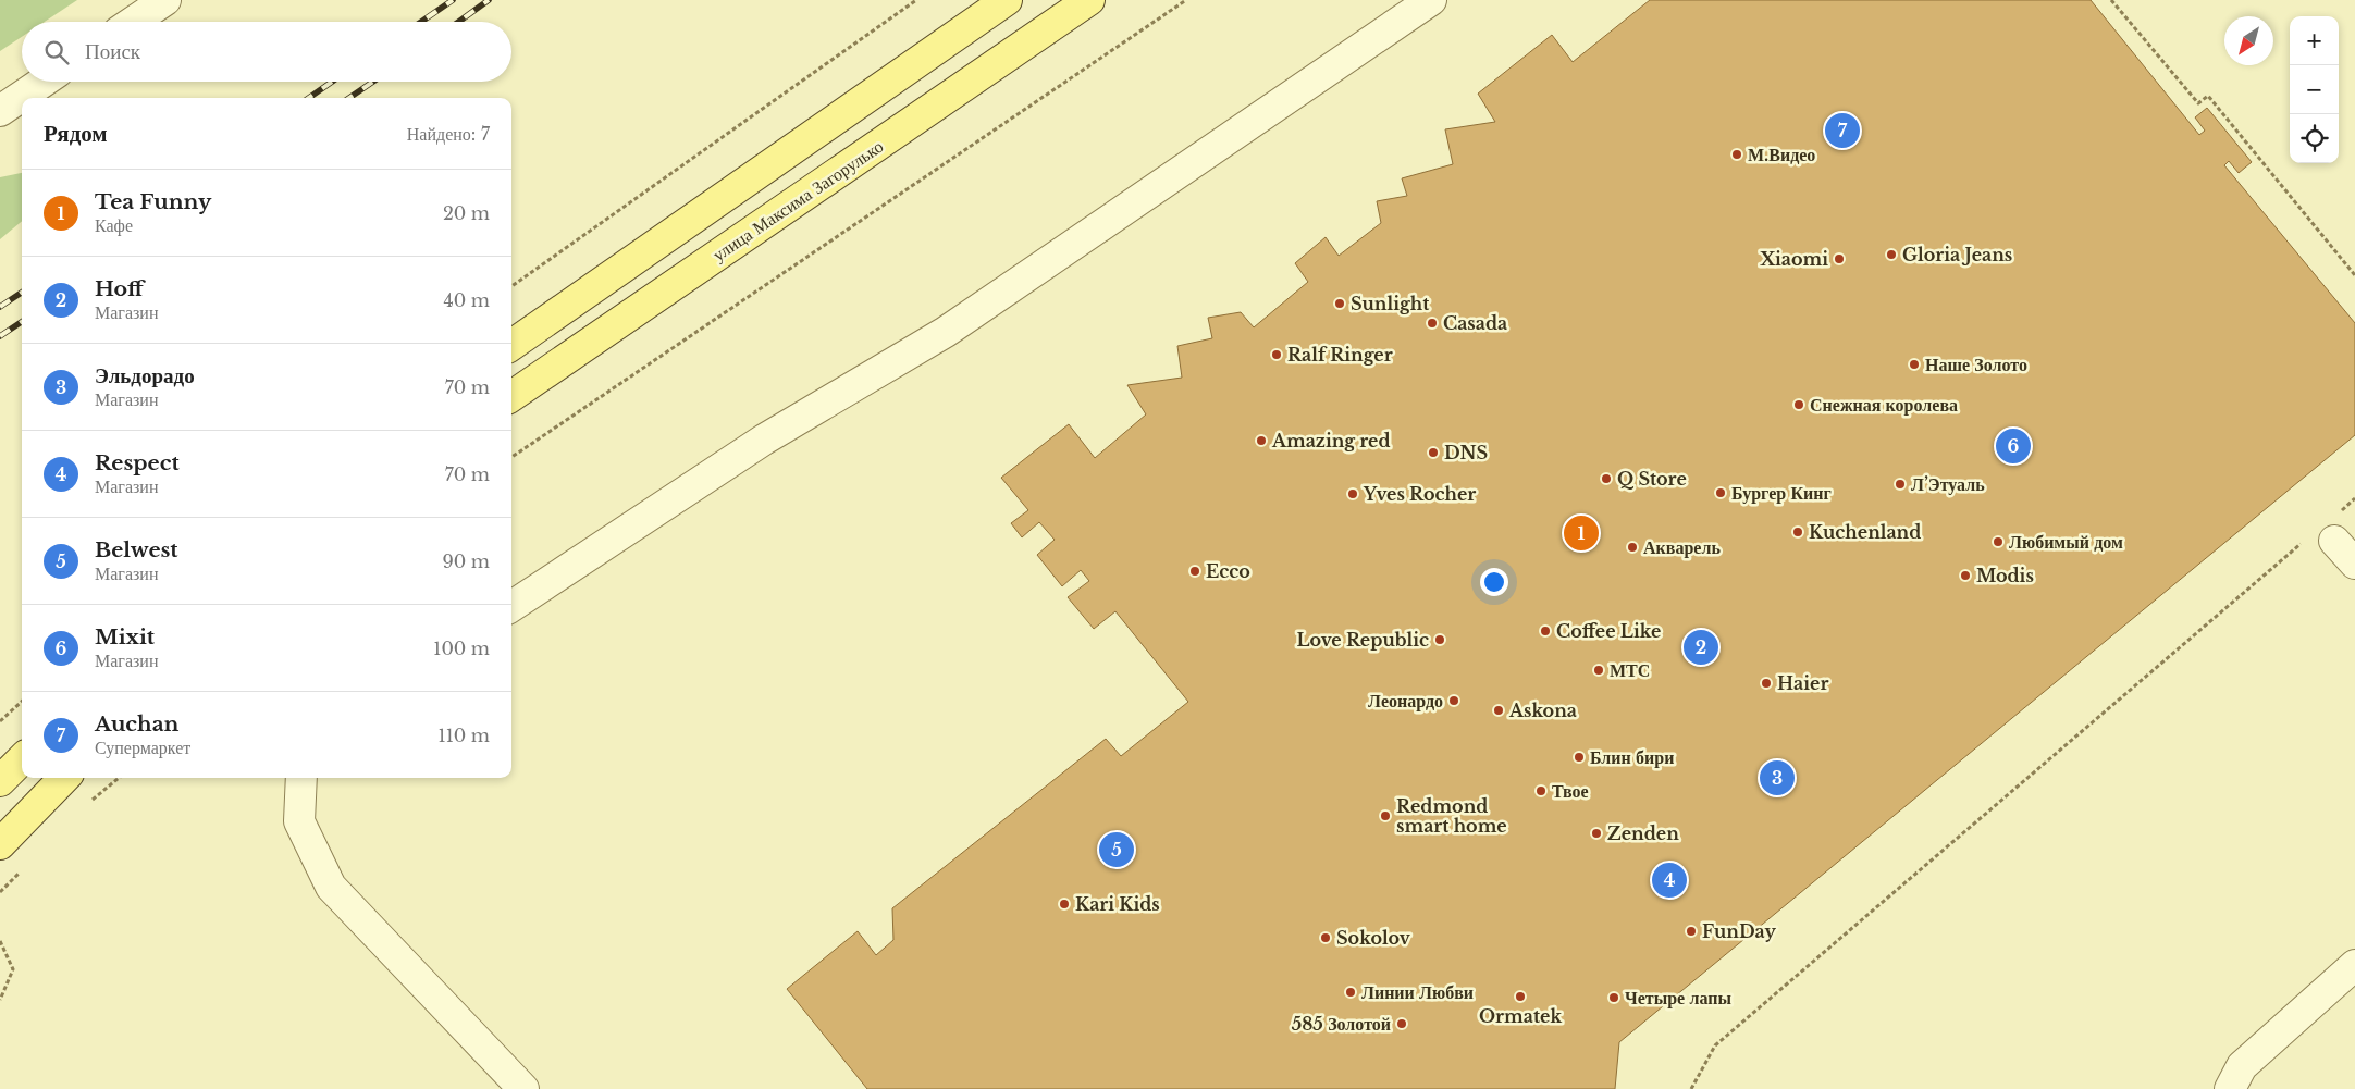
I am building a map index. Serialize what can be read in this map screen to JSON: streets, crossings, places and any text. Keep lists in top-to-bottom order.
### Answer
{
  "streets": {
    "main road": ["улица Максима Загорулько"]
  },
  "places": [
    "М.Видео",
    "Gloria Jeans",
    "Xiaomi",
    "Sunlight",
    "Casada",
    "Ralf Ringer",
    "Наше Золото",
    "Снежная королева",
    "Amazing red",
    "DNS",
    "Q Store",
    "Л’Этуаль",
    "Бургер Кинг",
    "Yves Rocher",
    "Kuchenland",
    "Любимый дом",
    "Акварель",
    "Ecco",
    "Modis",
    "Coffee Like",
    "Love Republic",
    "МТС",
    "Haier",
    "Леонардо",
    "Askona",
    "Блин бири",
    "Твое",
    "Redmond smart home",
    "Zenden",
    "Kari Kids",
    "FunDay",
    "Sokolov",
    "Линии Любви",
    "Ormatek",
    "Четыре лапы",
    "585 Золотой"
  ],
  "north": "bottom left",
  "page": {
    "map_buttons": ["+", "−"],
    "search": "Поиск",
    "heading": ["Рядом", "Найдено: 7"],
    "pins": [
      "7",
      "6",
      "1",
      "2",
      "3",
      "5",
      "4"
    ],
    "list": [
      {
        "mark": "1",
        "name": "Tea Funny",
        "note": "Кафе",
        "value": "20 m"
      },
      {
        "mark": "2",
        "name": "Hoff",
        "note": "Магазин",
        "value": "40 m"
      },
      {
        "mark": "3",
        "name": "Эльдорадо",
        "note": "Магазин",
        "value": "70 m"
      },
      {
        "mark": "4",
        "name": "Respect",
        "note": "Магазин",
        "value": "70 m"
      },
      {
        "mark": "5",
        "name": "Belwest",
        "note": "Магазин",
        "value": "90 m"
      },
      {
        "mark": "6",
        "name": "Mixit",
        "note": "Магазин",
        "value": "100 m"
      },
      {
        "mark": "7",
        "name": "Auchan",
        "note": "Супермаркет",
        "value": "110 m"
      }
    ]
  }
}
